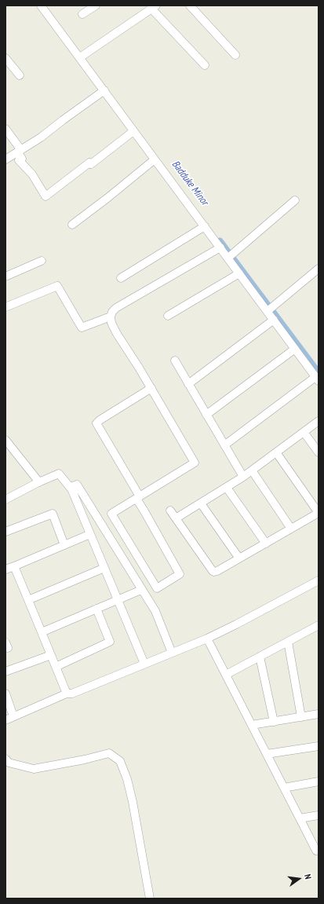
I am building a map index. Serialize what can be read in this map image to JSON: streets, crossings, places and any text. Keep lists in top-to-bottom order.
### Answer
{
  "water": ["Badduke Minor"],
  "north": "right"
}
